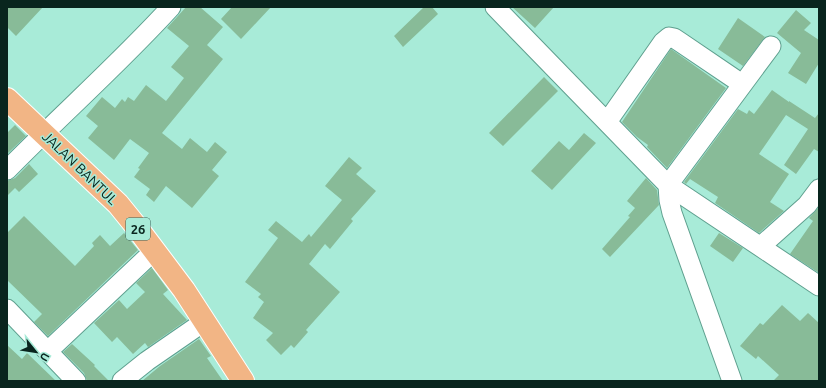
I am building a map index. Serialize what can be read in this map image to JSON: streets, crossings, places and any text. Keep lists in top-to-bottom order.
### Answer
{
  "streets": {
    "main road": ["JALAN BANTUL", "26"]
  },
  "north": "bottom right"
}
